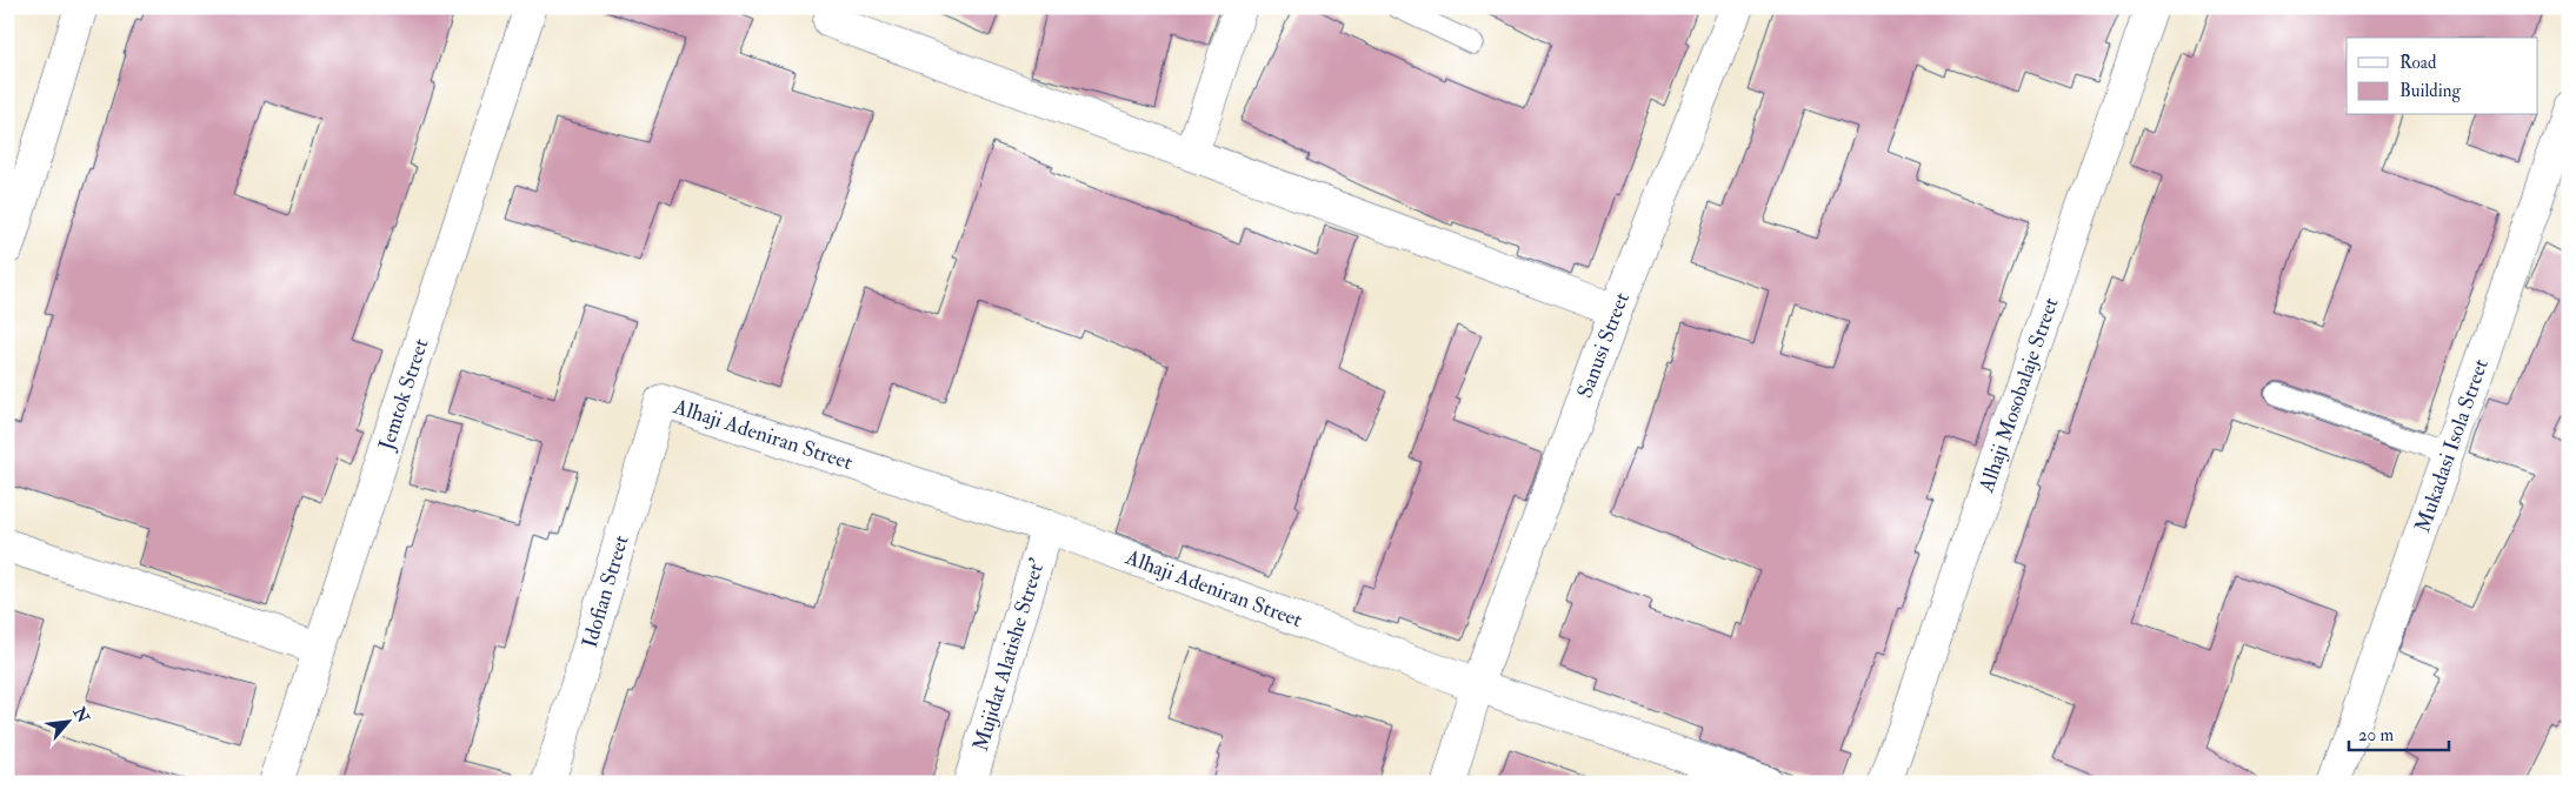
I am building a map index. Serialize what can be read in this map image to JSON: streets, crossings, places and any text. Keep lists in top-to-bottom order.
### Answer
{
  "streets": {
    "street": [
      "Sanusi Street",
      "Jemtok Street",
      "Alhaji Mosobalaje Street",
      "Alhaji Adeniran Street",
      "Mukadasi Isola Street",
      "Idofian Street",
      "Mujidat Alatishe Street'"
    ]
  },
  "crossings": [
    ["Sanusi Street", "Alhaji Adeniran Street"],
    ["Alhaji Adeniran Street", "Idofian Street"],
    ["Alhaji Adeniran Street", "Mujidat Alatishe Street'"]
  ],
  "legend": ["Road", "Building"],
  "scale_bar": "20 m",
  "north": "top right"
}
